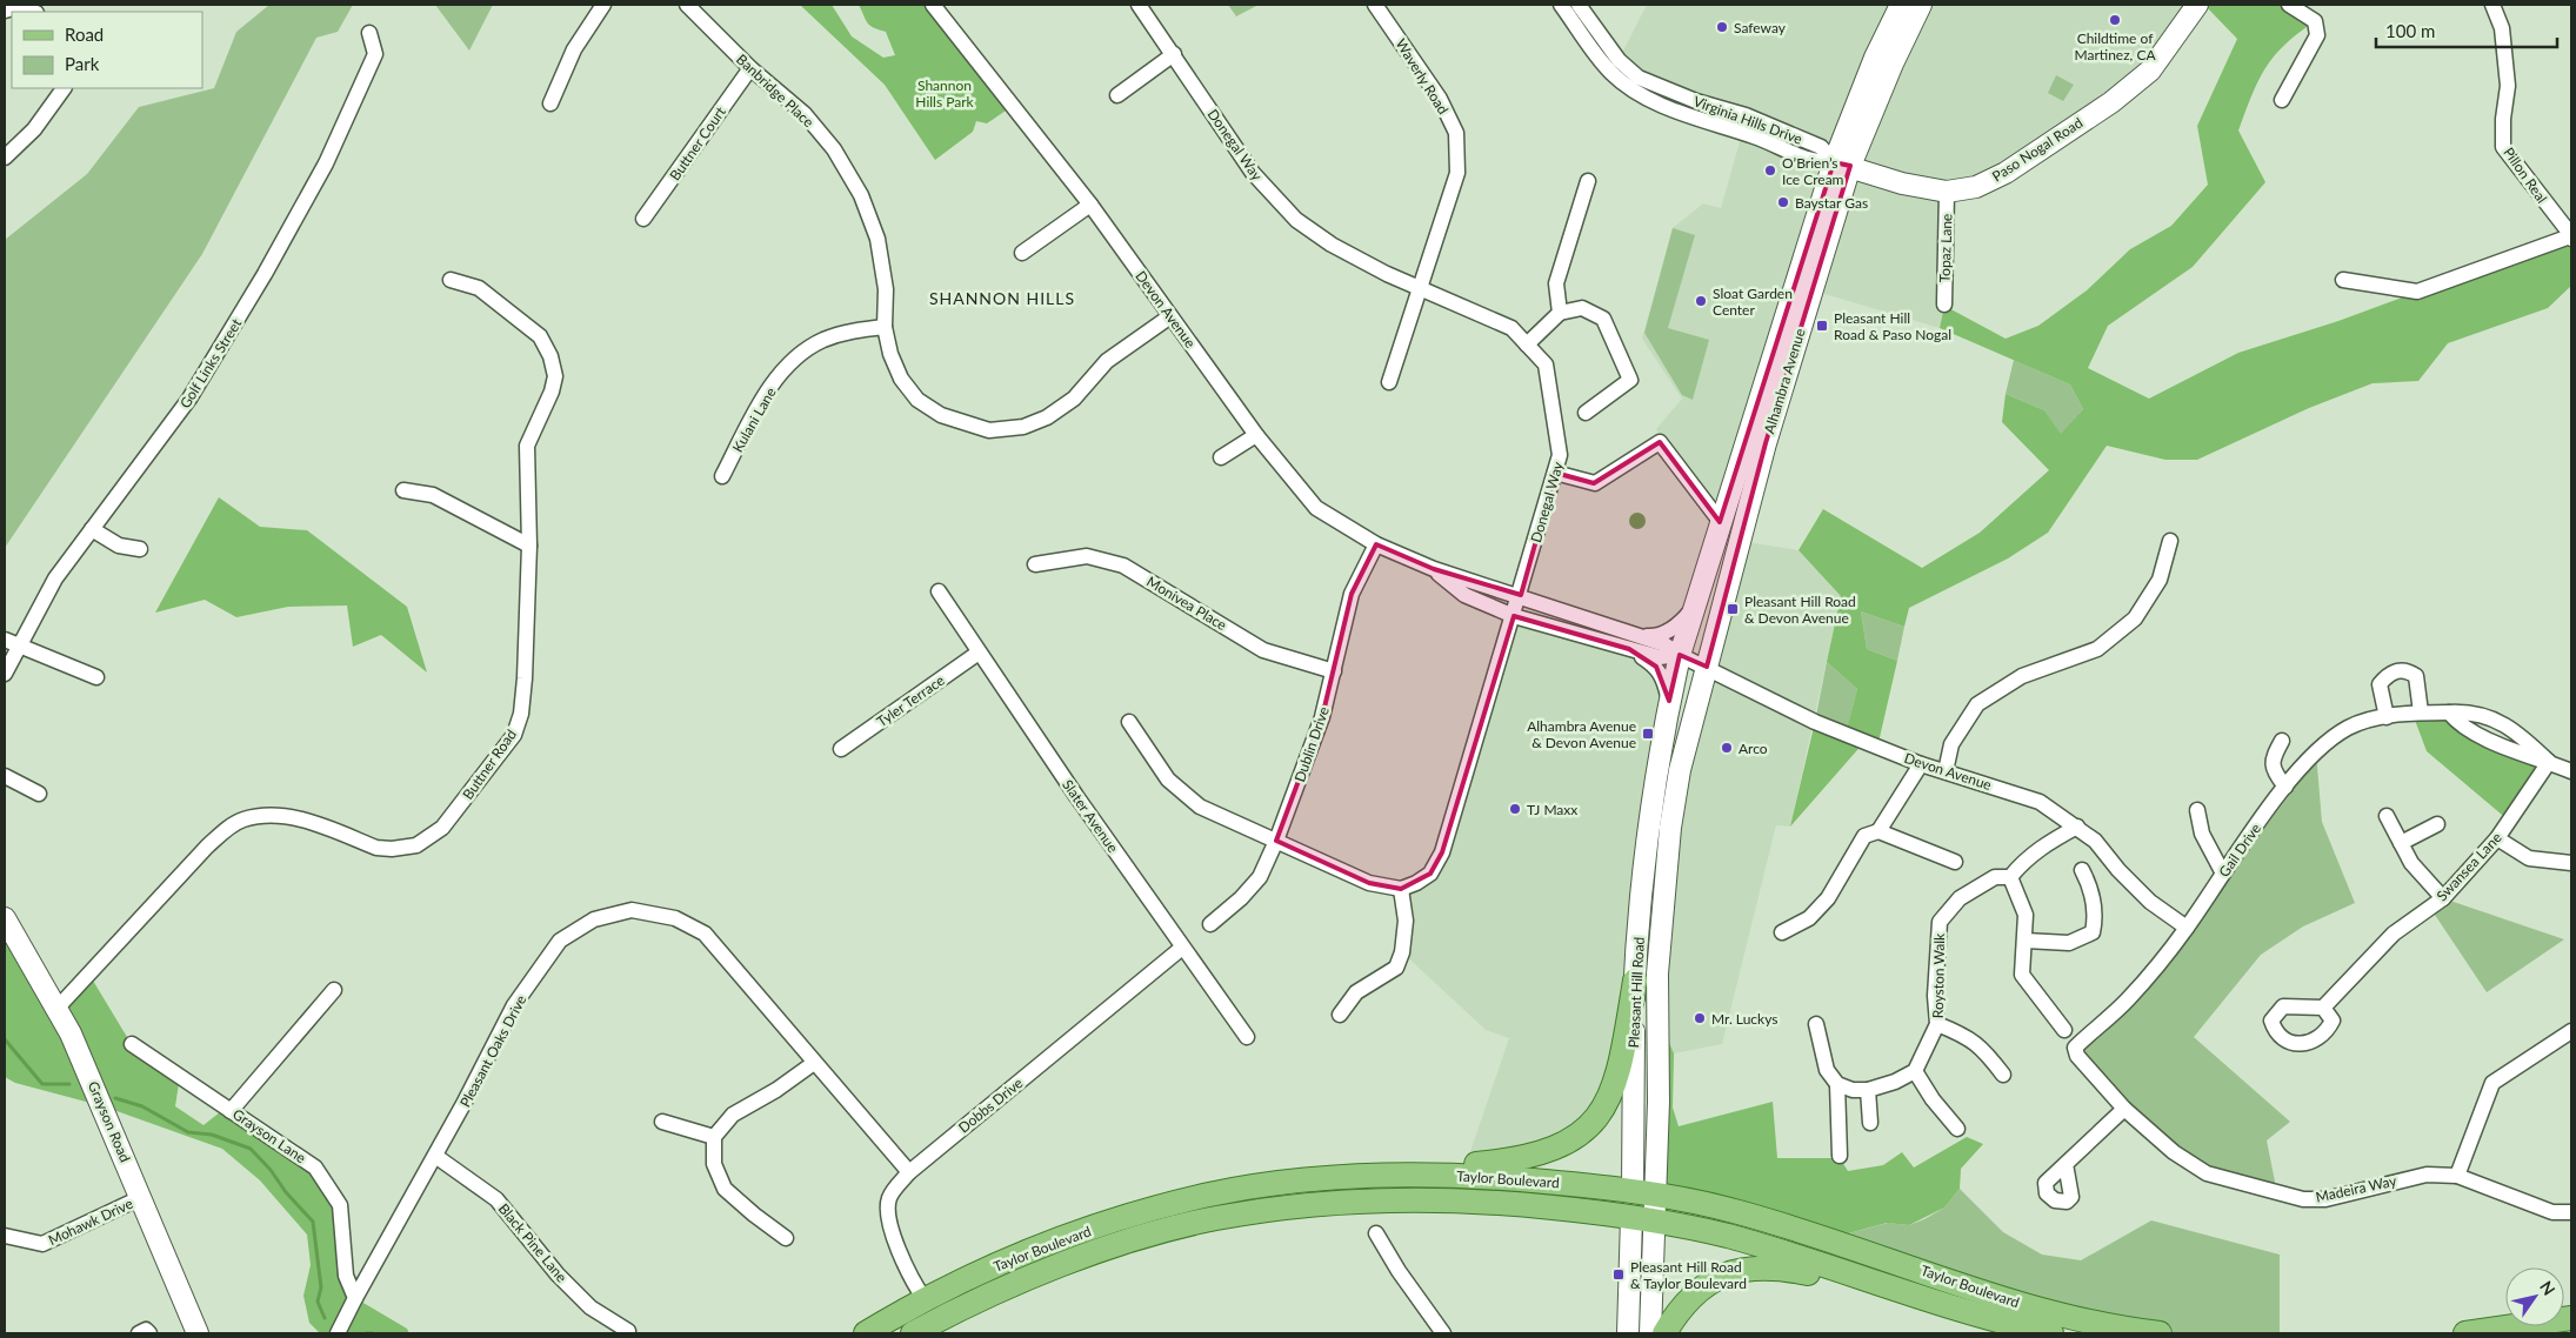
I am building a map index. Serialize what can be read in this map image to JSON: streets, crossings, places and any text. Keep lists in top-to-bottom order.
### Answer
{
  "streets": {
    "main road": [
      "Paso Nogal Road",
      "Alhambra Avenue",
      "Pleasant Hill Road",
      "Grayson Road",
      "Taylor Boulevard"
    ],
    "street": [
      "Waverly Road",
      "Banbridge Place",
      "Virginia Hills Drive",
      "Buttner Court",
      "Donegal Way",
      "Pillon Real",
      "Topaz Lane",
      "Devon Avenue",
      "Golf Links Street",
      "Kulani Lane",
      "Monivea Place",
      "Tyler Terrace",
      "Dublin Drive",
      "Buttner Road",
      "Slater Avenue",
      "Gail Drive",
      "Swansea Lane",
      "Royston Walk",
      "Pleasant Oaks Drive",
      "Dobbs Drive",
      "Grayson Lane",
      "Madeira Way",
      "Mohawk Drive",
      "Black Pine Lane"
    ]
  },
  "crossings": [
    ["Waverly Road", "Donegal Way"],
    ["Banbridge Place", "Buttner Court"],
    ["Banbridge Place", "Devon Avenue"],
    ["Banbridge Place", "Kulani Lane"],
    ["Virginia Hills Drive", "Paso Nogal Road"],
    ["Virginia Hills Drive", "Alhambra Avenue"],
    ["Donegal Way", "Devon Avenue"],
    ["Paso Nogal Road", "Topaz Lane"],
    ["Paso Nogal Road", "Alhambra Avenue"],
    ["Devon Avenue", "Alhambra Avenue"],
    ["Devon Avenue", "Dublin Drive"],
    ["Devon Avenue", "Gail Drive"],
    ["Devon Avenue", "Pleasant Hill Road"],
    ["Alhambra Avenue", "Pleasant Hill Road"],
    ["Monivea Place", "Dublin Drive"],
    ["Tyler Terrace", "Slater Avenue"],
    ["Buttner Road", "Grayson Road"],
    ["Slater Avenue", "Dobbs Drive"],
    ["Gail Drive", "Swansea Lane"],
    ["Gail Drive", "Madeira Way"],
    ["Pleasant Hill Road", "Taylor Boulevard"],
    ["Pleasant Oaks Drive", "Dobbs Drive"],
    ["Pleasant Oaks Drive", "Grayson Lane"],
    ["Pleasant Oaks Drive", "Black Pine Lane"],
    ["Dobbs Drive", "Taylor Boulevard"],
    ["Grayson Road", "Mohawk Drive"]
  ],
  "districts": ["SHANNON HILLS"],
  "parks": ["Shannon Hills Park"],
  "places": {
    "other": [
      "Childtime of Martinez, CA",
      "Safeway",
      "O’Brien’s Ice Cream",
      "Baystar Gas",
      "Sloat Garden Center",
      "Arco",
      "TJ Maxx",
      "Mr. Luckys"
    ],
    "transit": [
      "Pleasant Hill Road & Paso Nogal",
      "Pleasant Hill Road & Devon Avenue",
      "Alhambra Avenue & Devon Avenue",
      "Pleasant Hill Road & Taylor Boulevard"
    ]
  },
  "legend": ["Road", "Park"],
  "scale_bar": "100 m",
  "north": "top right"
}
